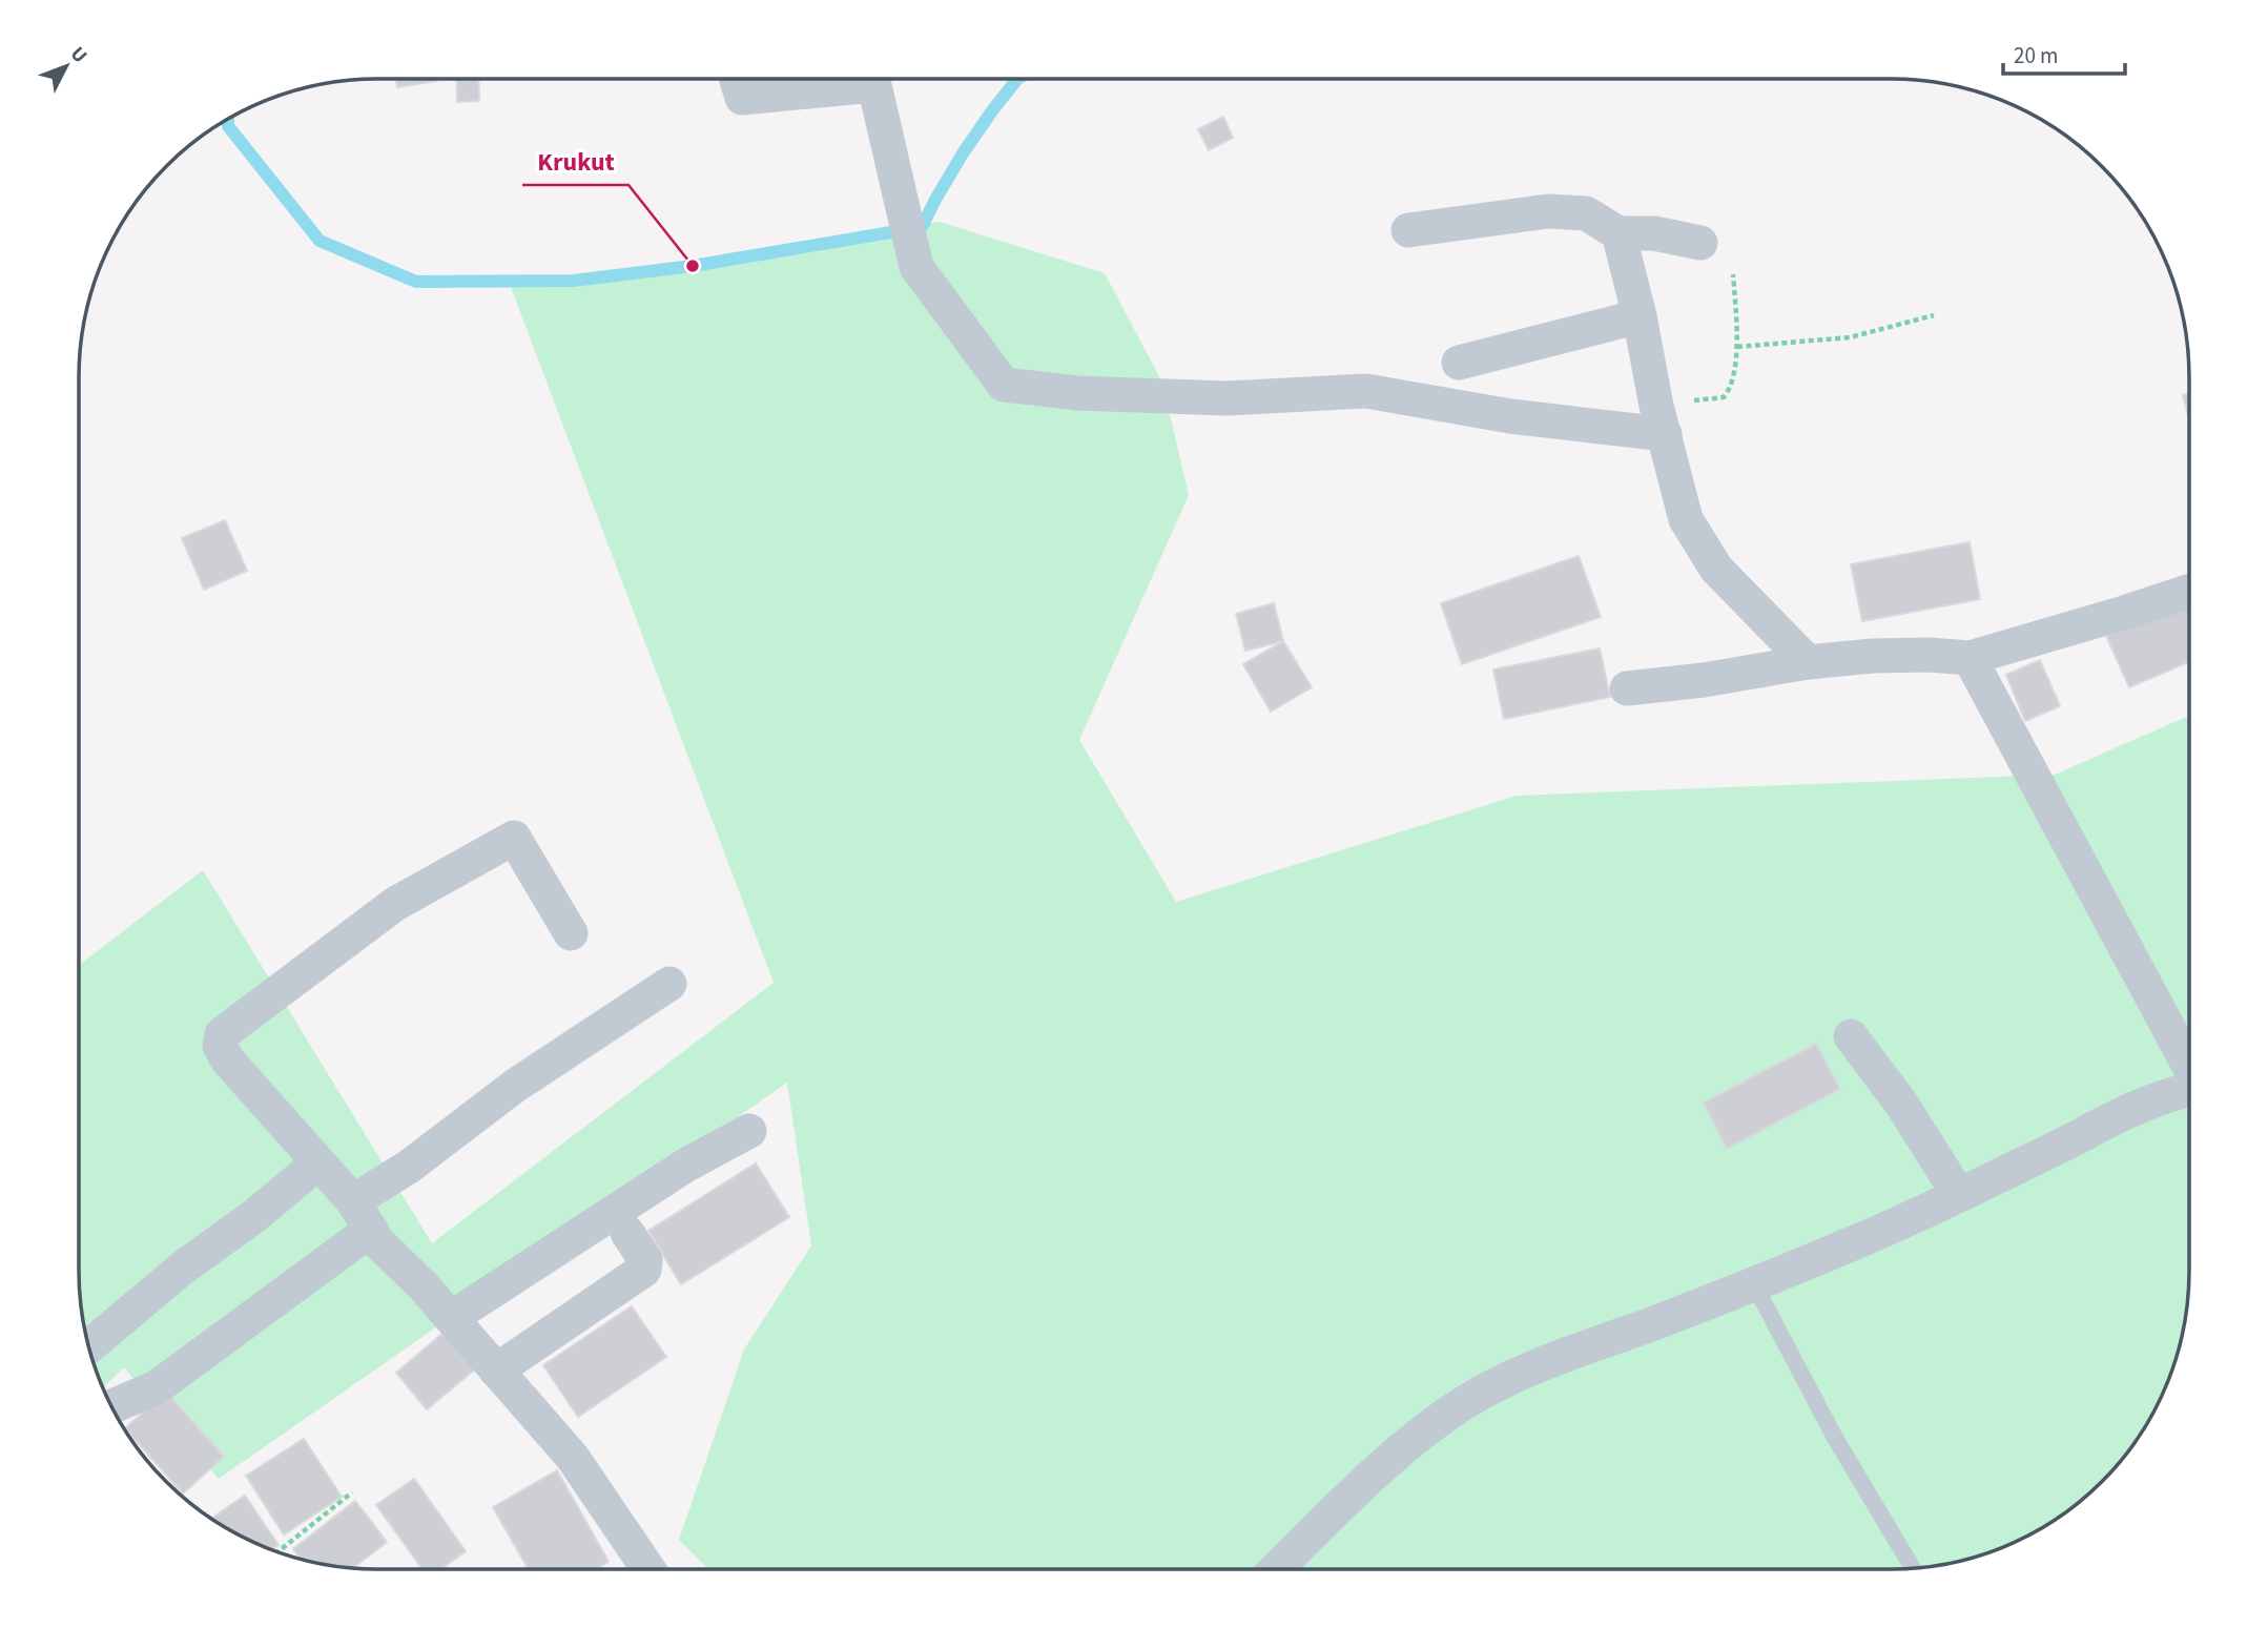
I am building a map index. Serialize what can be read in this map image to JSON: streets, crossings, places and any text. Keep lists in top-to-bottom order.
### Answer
{
  "places": ["Krukut"],
  "scale_bar": "20 m",
  "north": "top right"
}
